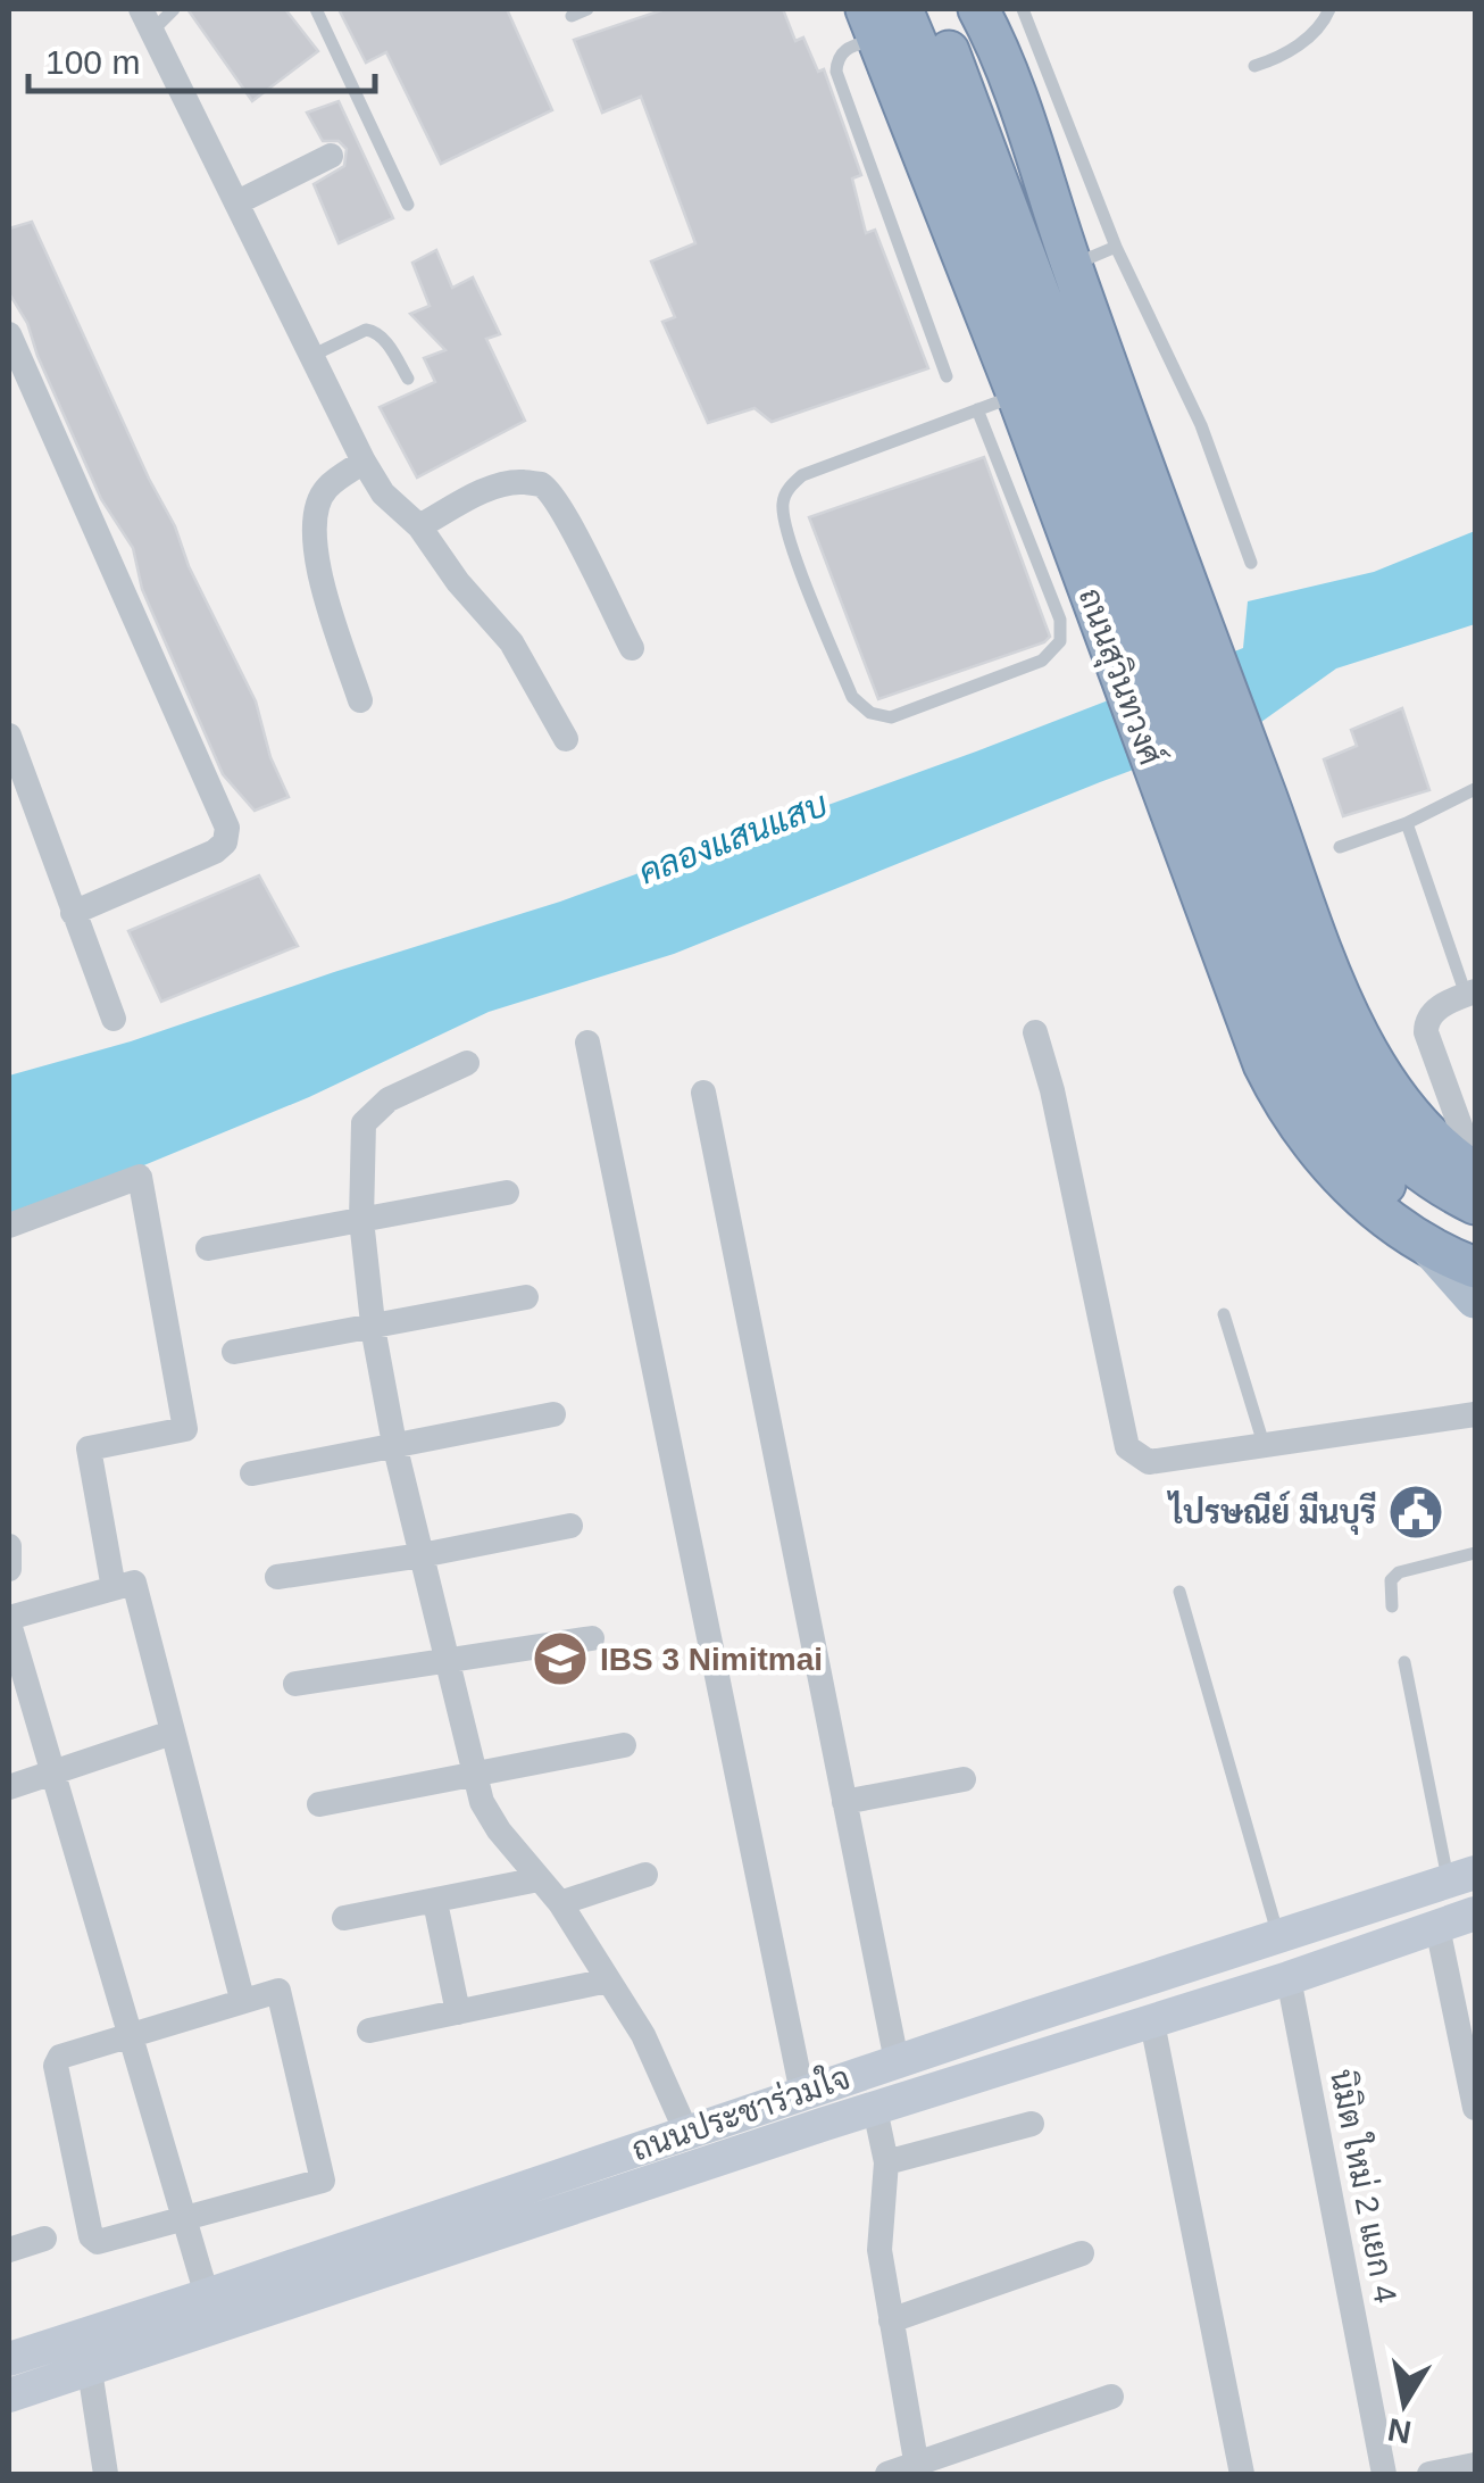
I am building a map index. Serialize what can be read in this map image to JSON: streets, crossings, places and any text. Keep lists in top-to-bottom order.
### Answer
{
  "streets": {
    "highway": ["ถนนสุวินทวงศ์"],
    "main road": ["ถนนประชาร่วมใจ"],
    "street": ["นิมิต ใหม่ 2 แยก 4"]
  },
  "crossings": [
    ["ถนนประชาร่วมใจ", "นิมิต ใหม่ 2 แยก 4"]
  ],
  "water": ["คลองแสนแสบ"],
  "places": {
    "public building": ["ไปรษณีย์ มีนบุรี"],
    "school or university": ["IBS 3 Nimitmai"]
  },
  "scale_bar": "100 m",
  "north": "bottom"
}
